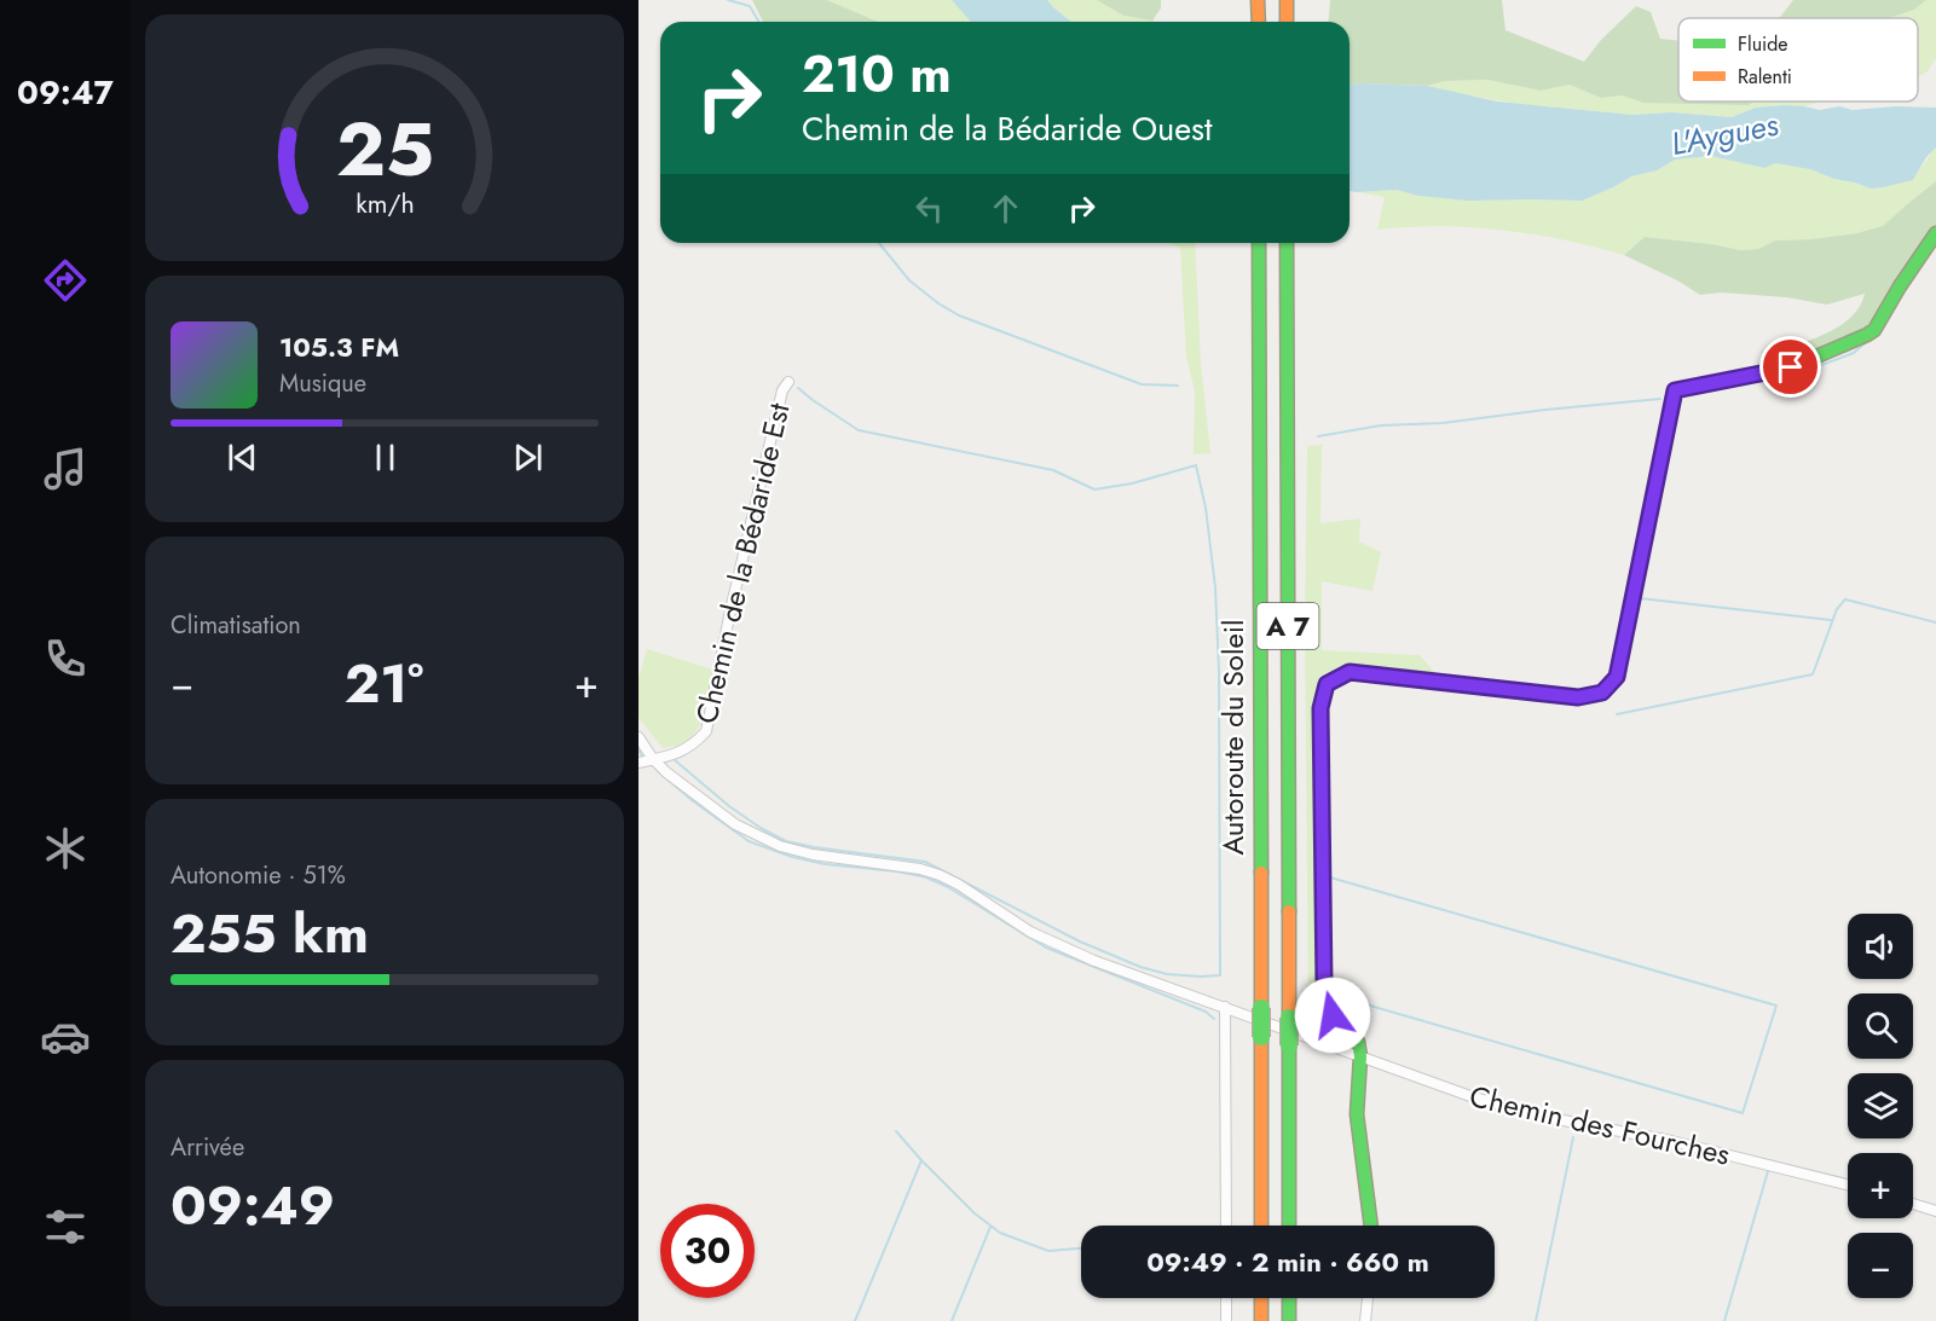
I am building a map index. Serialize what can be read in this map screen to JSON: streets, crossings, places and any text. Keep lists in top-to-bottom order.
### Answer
{
  "streets": {
    "main road": ["A 7", "Autoroute du Soleil"],
    "street": ["Chemin de la Bédaride Est", "Chemin des Fourches"]
  },
  "crossings": [
    ["Chemin de la Bédaride Est", "Chemin des Fourches"]
  ],
  "water": ["L'Aygues"],
  "legend": ["Fluide", "Ralenti"],
  "page": {
    "tabs": "09:47",
    "turn": ["210 m", "Chemin de la Bédaride Ouest"],
    "song": ["105.3 FM", "Musique"],
    "tile": [
      "Climatisation",
      ["Autonomie · 51%", "255 km"],
      ["Arrivée", "09:49"]
    ],
    "heat": ["−", "21°", "+"],
    "map_buttons": ["+", "−"],
    "limit": "30",
    "trip": "09:49 · 2 min · 660 m",
    "gauge": ["25", "km/h"]
  }
}
